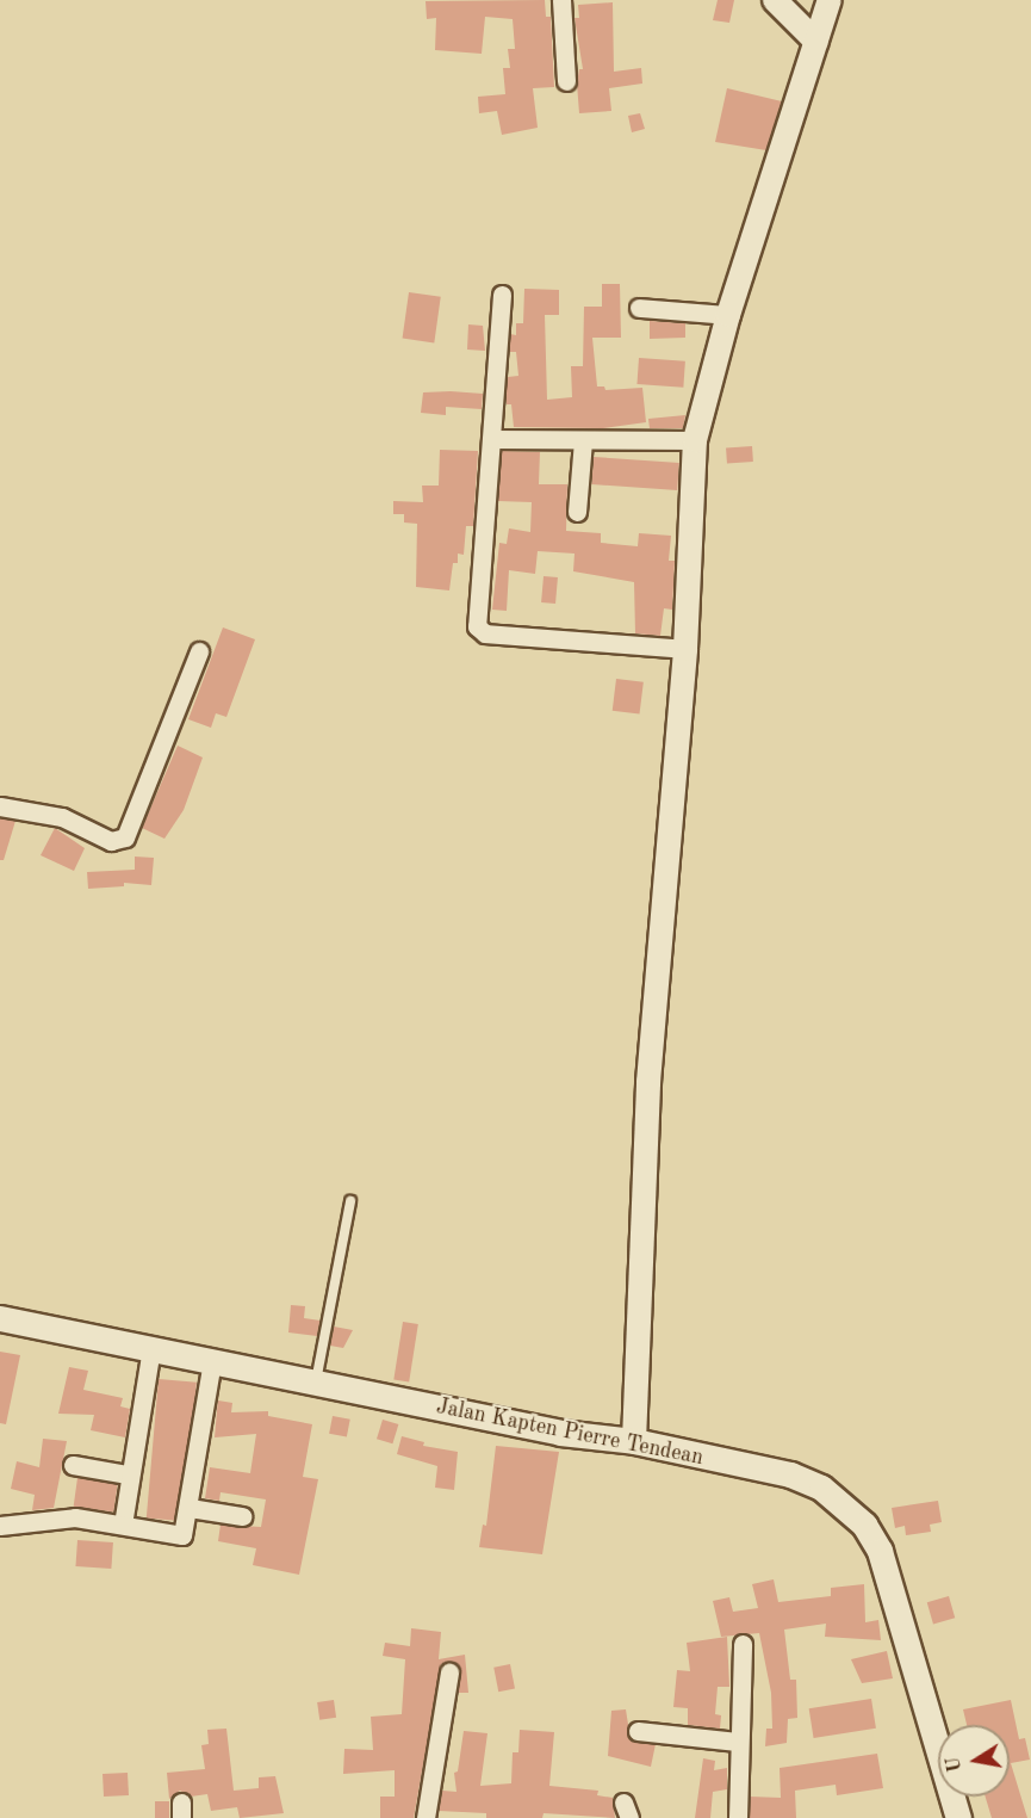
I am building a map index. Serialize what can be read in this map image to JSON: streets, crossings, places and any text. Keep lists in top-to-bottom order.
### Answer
{
  "streets": {
    "main road": ["Jalan Kapten Pierre Tendean"]
  },
  "north": "left"
}
